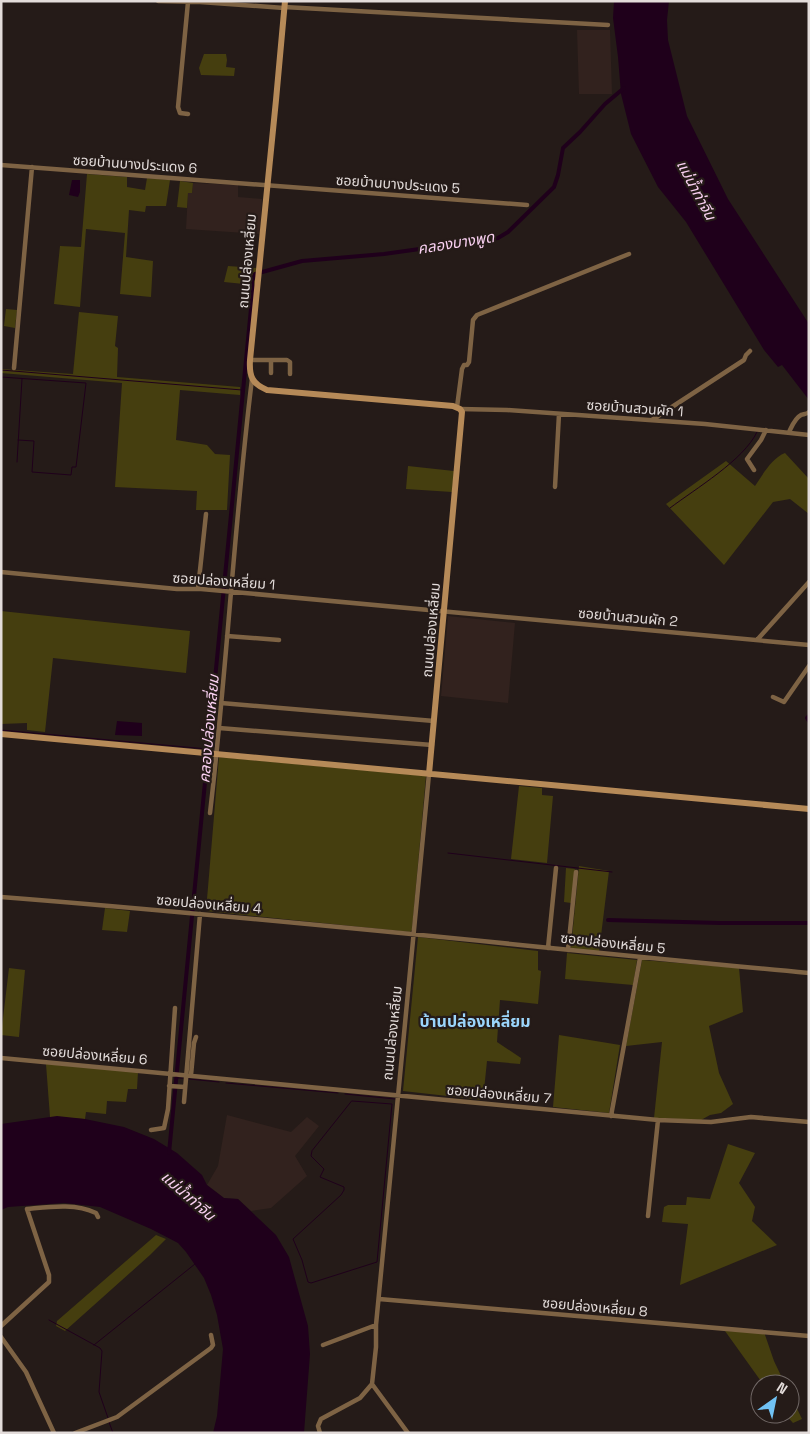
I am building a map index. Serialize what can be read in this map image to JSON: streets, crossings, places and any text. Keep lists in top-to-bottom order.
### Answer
{
  "streets": {
    "street": [
      "ซอยบ้านบางประแดง 6",
      "ซอยบ้านบางประแดง 5",
      "ถนนปล่องเหลี่ยม",
      "ซอยบ้านสวนผัก 1",
      "ซอยปล่องเหลี่ยม 1",
      "ซอยบ้านสวนผัก 2",
      "ซอยปล่องเหลี่ยม 4",
      "ซอยปล่องเหลี่ยม 5",
      "ซอยปล่องเหลี่ยม 6",
      "ซอยปล่องเหลี่ยม 7",
      "ซอยปล่องเหลี่ยม 8"
    ]
  },
  "crossings": [
    ["ซอยบ้านบางประแดง 6", "ซอยบ้านบางประแดง 5"],
    ["ซอยบ้านบางประแดง 6", "ถนนปล่องเหลี่ยม"],
    ["ซอยบ้านบางประแดง 5", "ถนนปล่องเหลี่ยม"],
    ["ถนนปล่องเหลี่ยม", "ซอยบ้านสวนผัก 1"],
    ["ถนนปล่องเหลี่ยม", "ซอยปล่องเหลี่ยม 1"],
    ["ถนนปล่องเหลี่ยม", "ซอยบ้านสวนผัก 2"],
    ["ถนนปล่องเหลี่ยม", "ซอยปล่องเหลี่ยม 4"],
    ["ถนนปล่องเหลี่ยม", "ซอยปล่องเหลี่ยม 5"],
    ["ถนนปล่องเหลี่ยม", "ซอยปล่องเหลี่ยม 7"],
    ["ถนนปล่องเหลี่ยม", "ซอยปล่องเหลี่ยม 8"],
    ["ซอยปล่องเหลี่ยม 1", "ซอยบ้านสวนผัก 2"],
    ["ซอยปล่องเหลี่ยม 4", "ซอยปล่องเหลี่ยม 5"],
    ["ซอยปล่องเหลี่ยม 6", "ซอยปล่องเหลี่ยม 7"]
  ],
  "districts": ["บ้านปล่องเหลี่ยม"],
  "water": ["แม่น้ำท่าจีน", "คลองบางพูด", "คลองปล่องเหลี่ยม"],
  "north": "top right"
}
